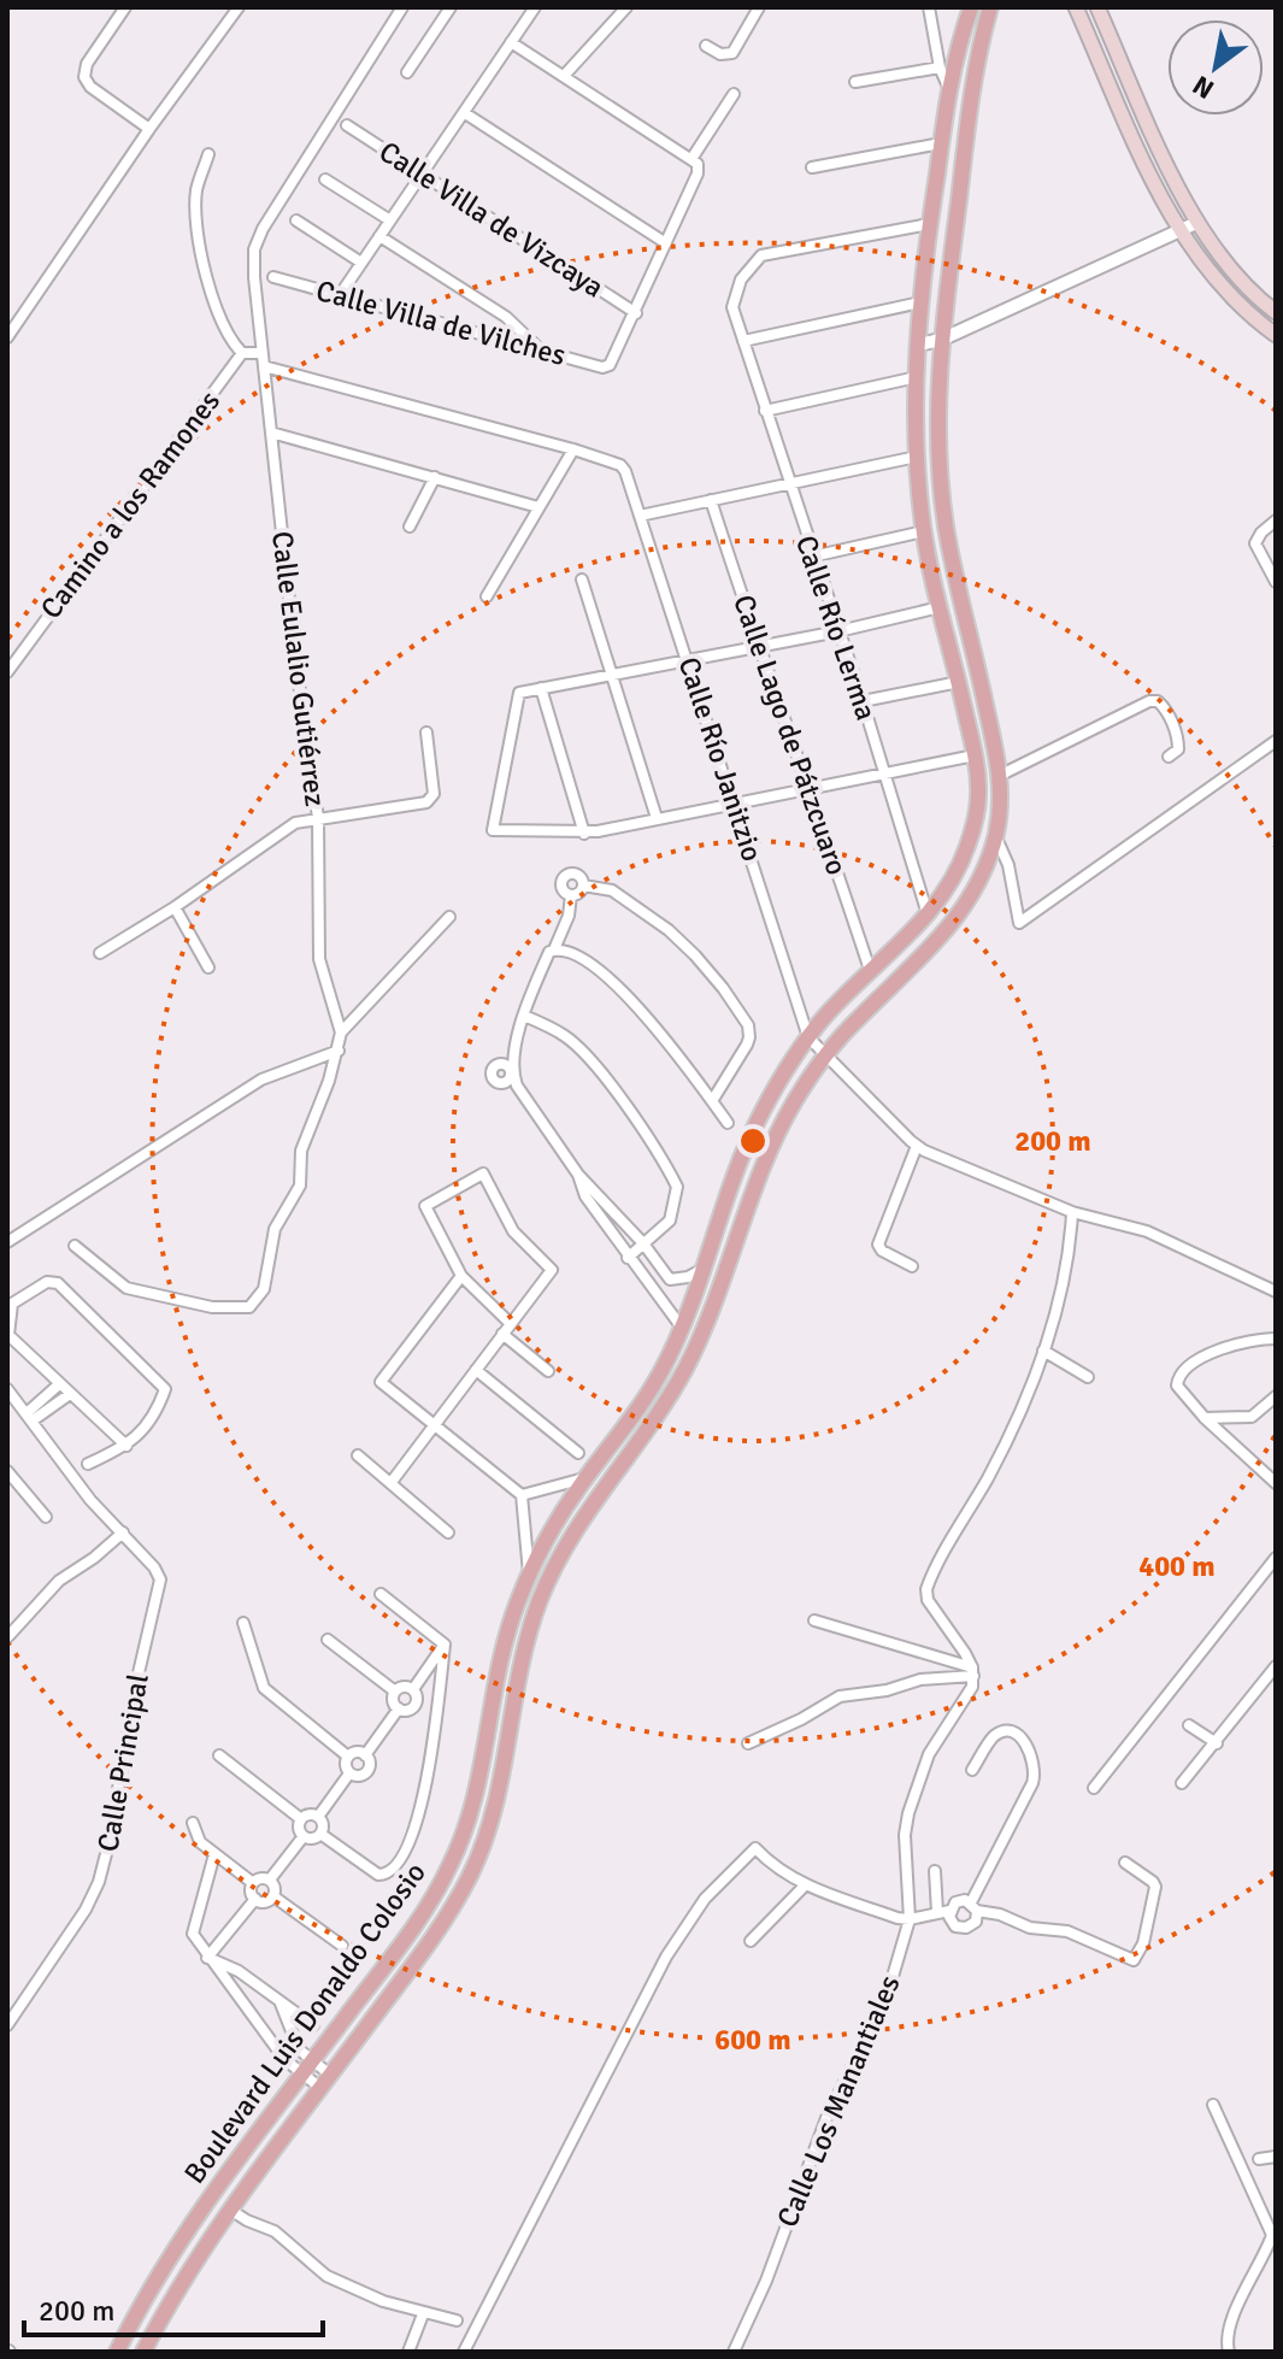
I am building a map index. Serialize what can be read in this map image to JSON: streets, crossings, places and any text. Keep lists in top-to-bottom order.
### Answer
{
  "streets": {
    "main road": ["Boulevard Luis Donaldo Colosio"],
    "street": [
      "Calle Villa de Vizcaya",
      "Calle Villa de Vilches",
      "Camino a los Ramones",
      "Calle Río Lerma",
      "Calle Eulalio Gutiérrez",
      "Calle Lago de Pátzcuaro",
      "Calle Río Janitzio",
      "Calle Principal",
      "Calle Los Manantiales"
    ]
  },
  "crossings": [
    ["Calle Villa de Vizcaya", "Calle Villa de Vilches"],
    ["Camino a los Ramones", "Calle Eulalio Gutiérrez"],
    ["Calle Río Lerma", "Boulevard Luis Donaldo Colosio"],
    ["Calle Lago de Pátzcuaro", "Boulevard Luis Donaldo Colosio"],
    ["Calle Río Janitzio", "Boulevard Luis Donaldo Colosio"]
  ],
  "scale_bar": "200 m",
  "north": "bottom left",
  "rings": ["200 m", "400 m", "600 m"]
}
